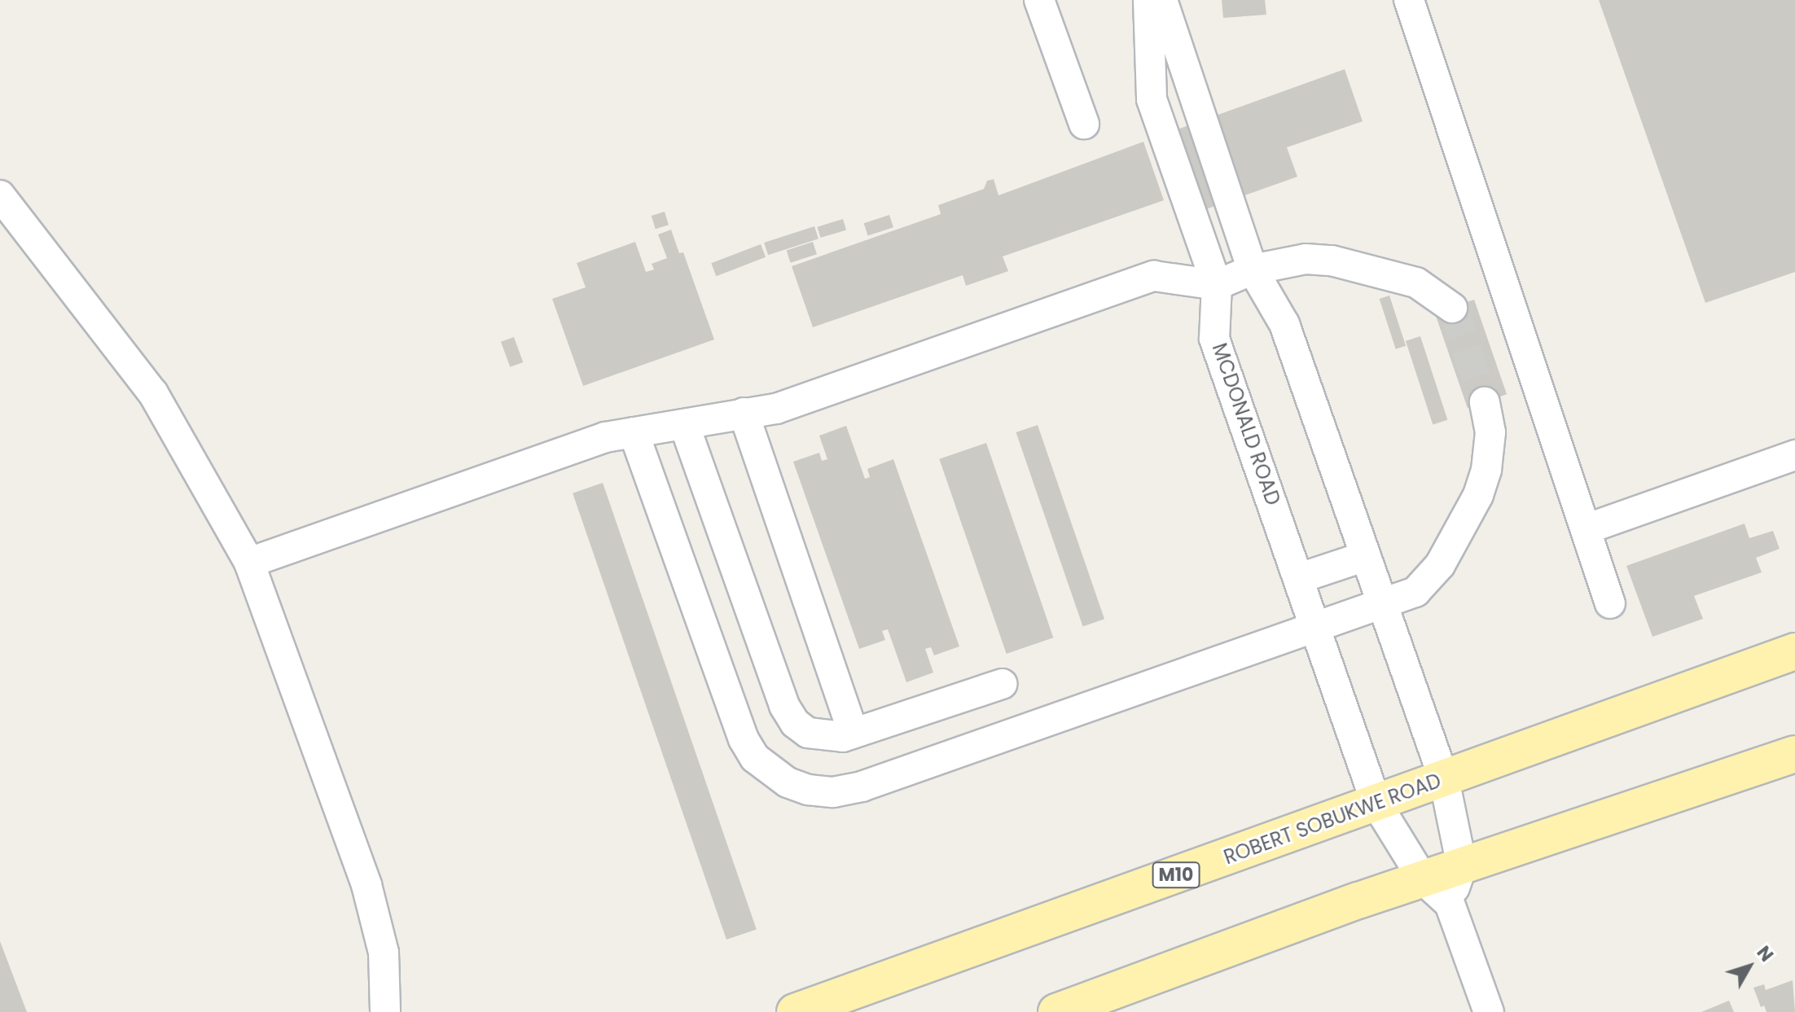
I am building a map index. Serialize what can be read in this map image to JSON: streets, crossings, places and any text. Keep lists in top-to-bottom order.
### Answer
{
  "streets": {
    "main road": ["ROBERT SOBUKWE ROAD", "M10"],
    "street": ["MCDONALD ROAD"]
  },
  "crossings": [
    ["MCDONALD ROAD", "ROBERT SOBUKWE ROAD"]
  ],
  "north": "top right"
}
